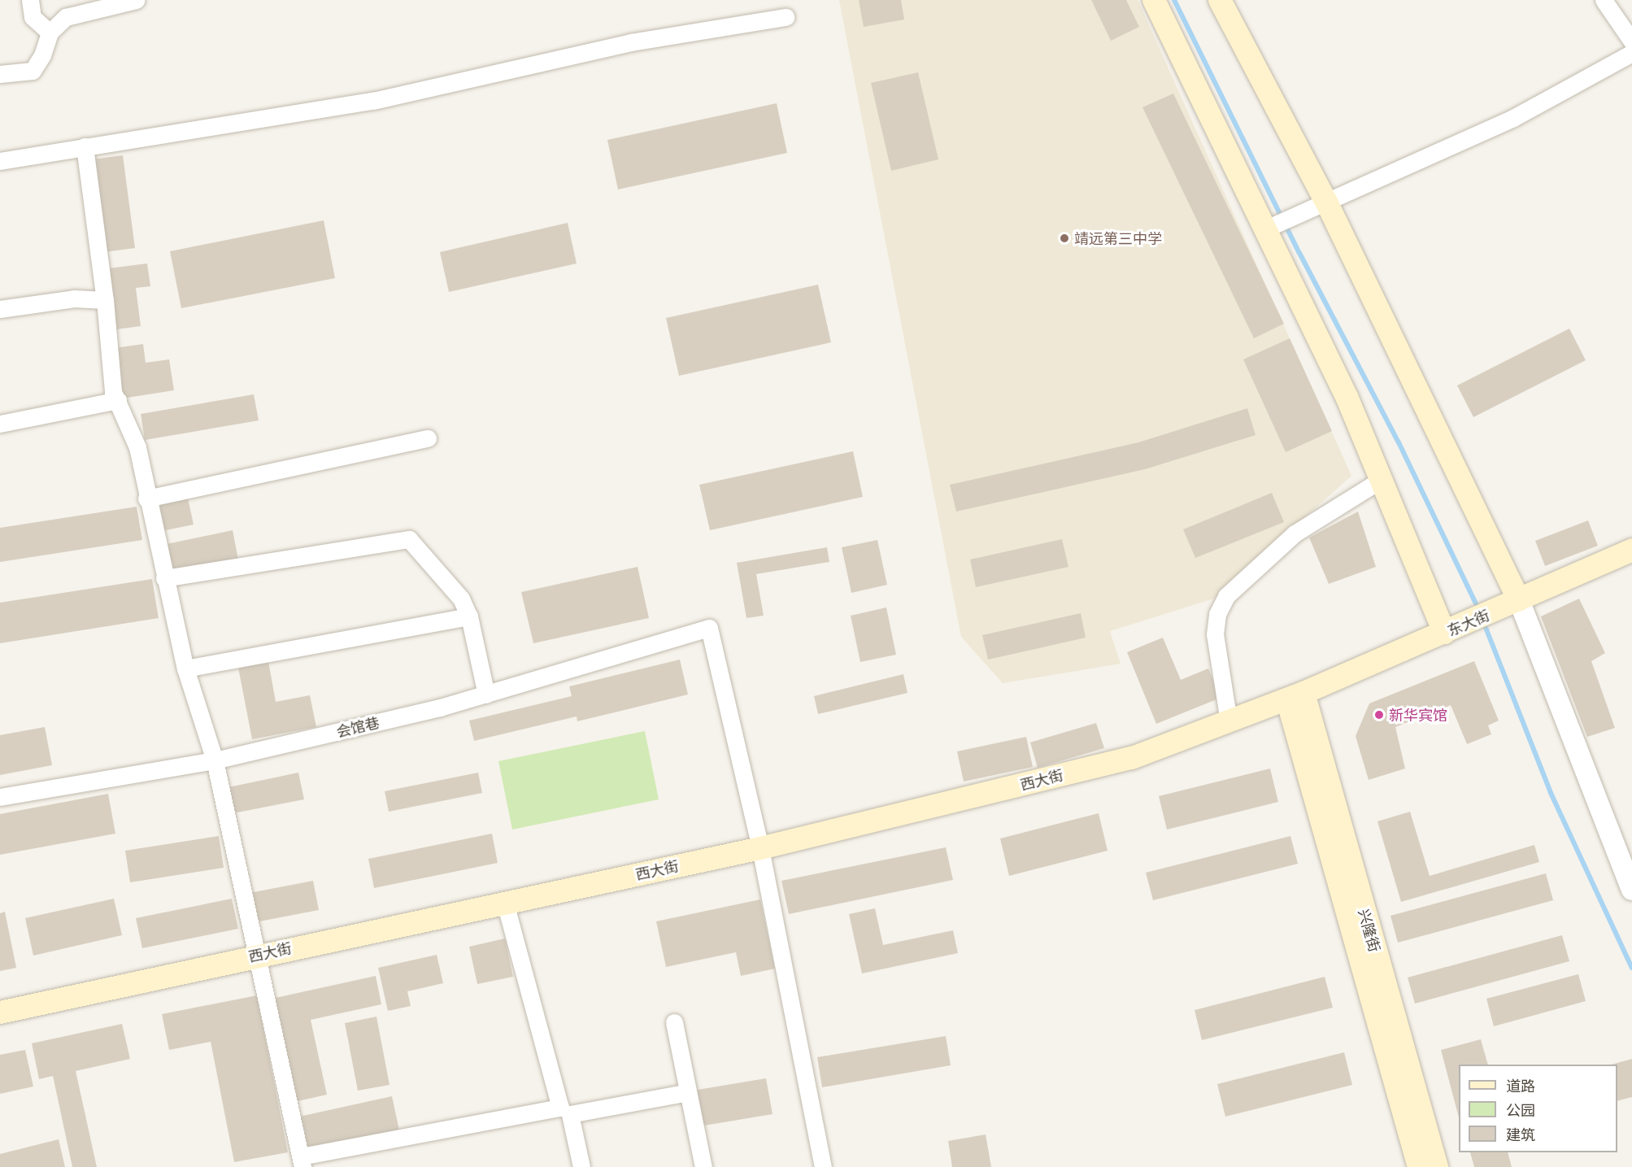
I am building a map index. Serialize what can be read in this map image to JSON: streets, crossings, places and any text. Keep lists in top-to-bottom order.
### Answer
{
  "streets": {
    "main road": ["东大街", "西大街", "兴隆街"],
    "street": ["会馆巷"]
  },
  "crossings": [
    ["东大街", "西大街"],
    ["东大街", "兴隆街"],
    ["会馆巷", "西大街"],
    ["西大街", "兴隆街"]
  ],
  "places": ["靖远第三中学", "新华宾馆"],
  "legend": ["道路", "公园", "建筑"]
}
